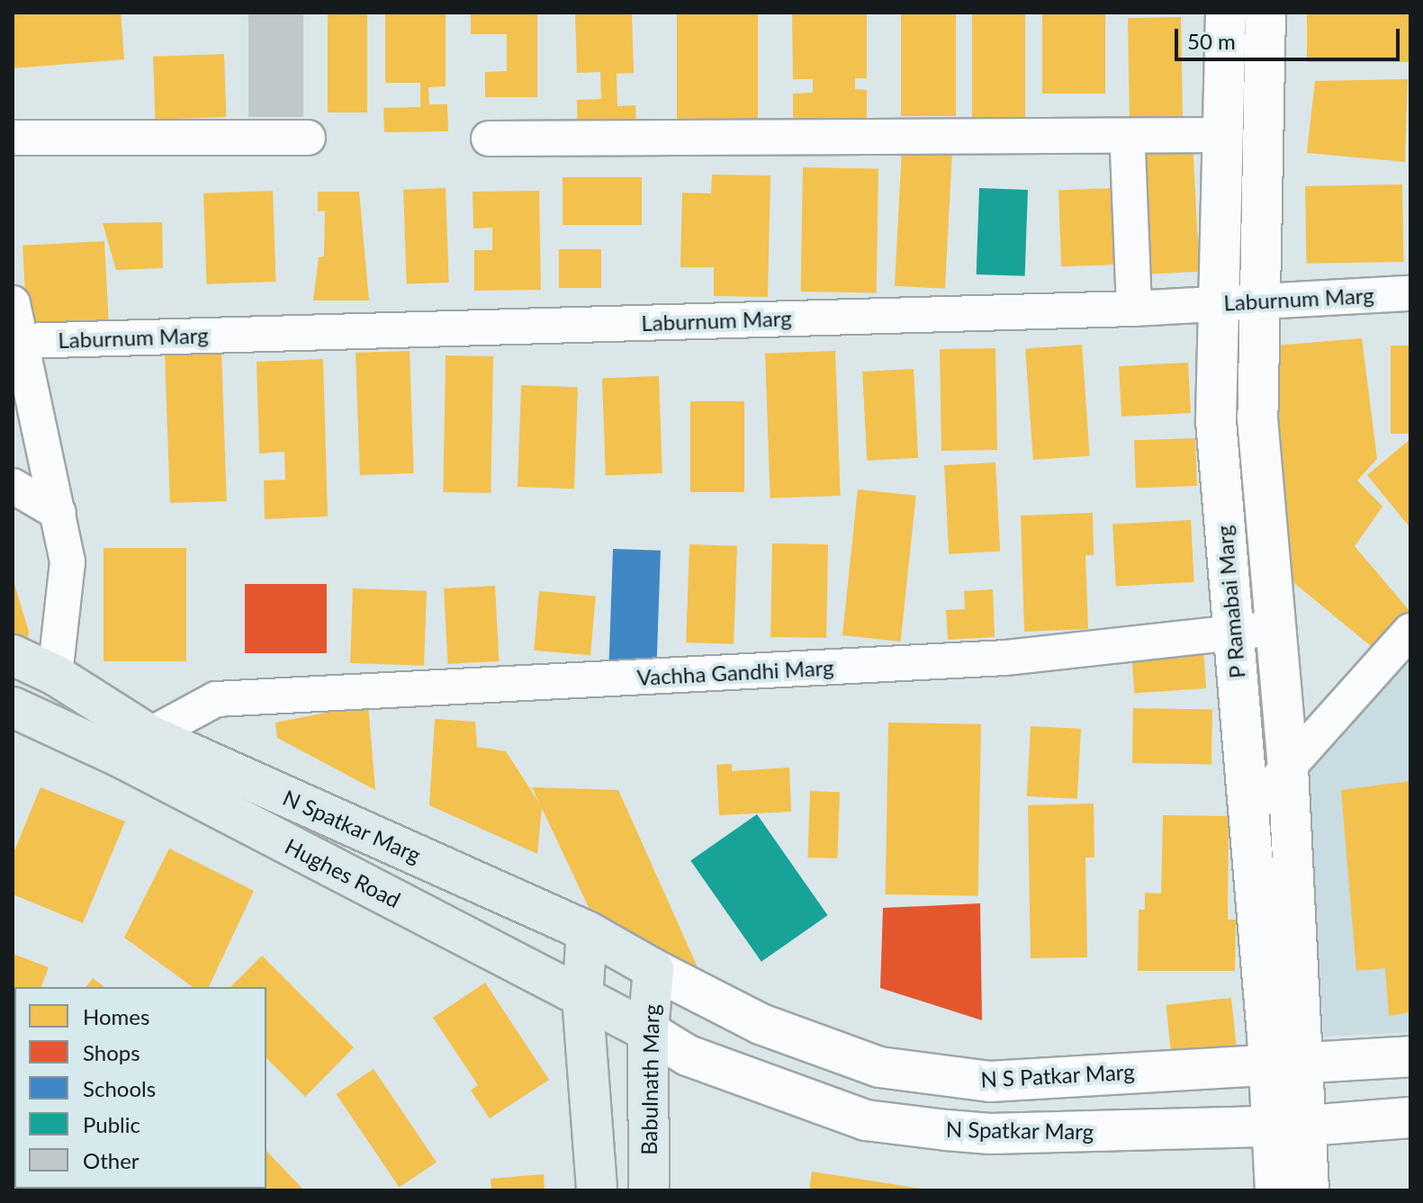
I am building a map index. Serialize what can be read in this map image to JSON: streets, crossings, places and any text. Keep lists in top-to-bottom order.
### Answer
{
  "streets": {
    "main road": [
      "P Ramabai Marg",
      "N Spatkar Marg",
      "Hughes Road",
      "N S Patkar Marg",
      "Babulnath Marg"
    ],
    "street": ["Laburnum Marg", "Vachha Gandhi Marg"]
  },
  "crossings": [
    ["Laburnum Marg", "P Ramabai Marg"],
    ["P Ramabai Marg", "Vachha Gandhi Marg"],
    ["P Ramabai Marg", "N Spatkar Marg"],
    ["P Ramabai Marg", "N S Patkar Marg"],
    ["Vachha Gandhi Marg", "N Spatkar Marg"],
    ["N Spatkar Marg", "Hughes Road"],
    ["N Spatkar Marg", "N S Patkar Marg"],
    ["N Spatkar Marg", "Babulnath Marg"],
    ["Hughes Road", "Babulnath Marg"],
    ["N S Patkar Marg", "Babulnath Marg"]
  ],
  "legend": [
    "Homes",
    "Shops",
    "Schools",
    "Public",
    "Other"
  ],
  "scale_bar": "50 m"
}
